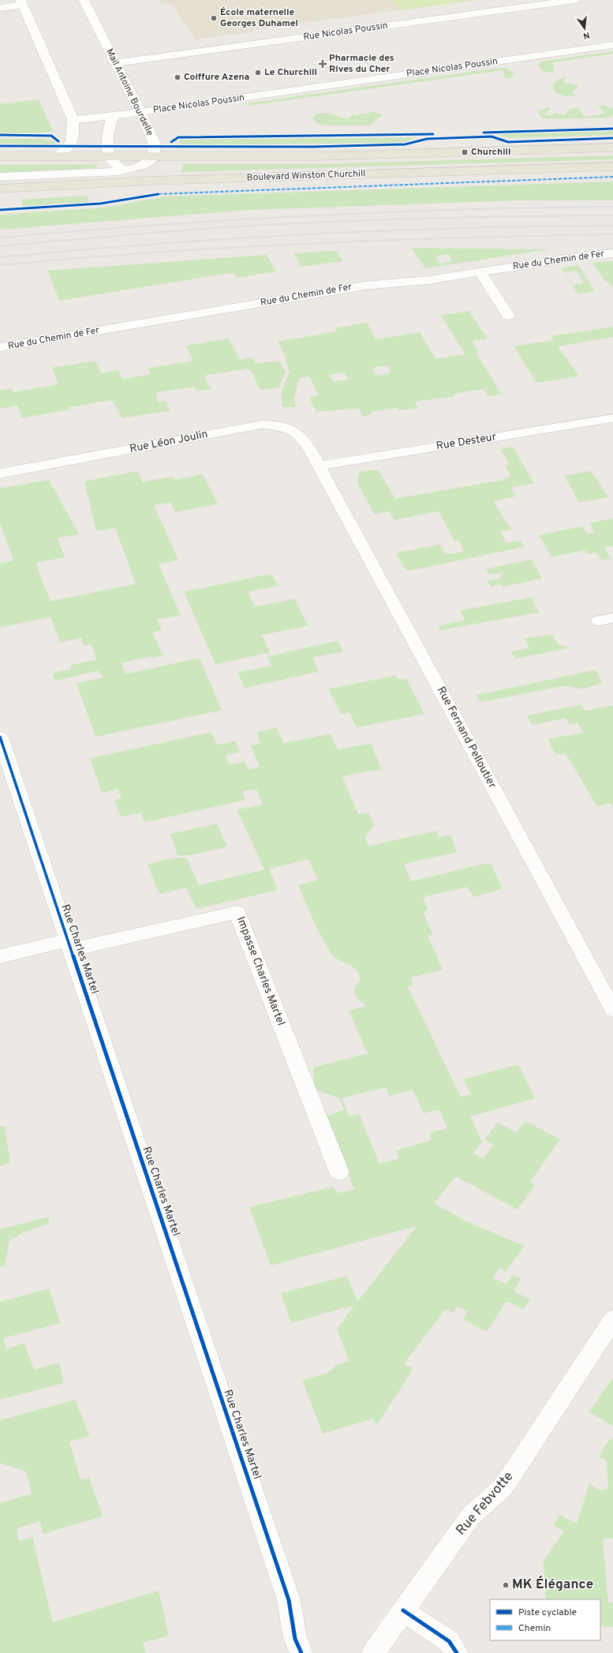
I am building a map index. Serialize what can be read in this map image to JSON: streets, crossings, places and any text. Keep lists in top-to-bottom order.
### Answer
{
  "streets": {
    "main road": ["Boulevard Winston Churchill"],
    "street": [
      "Rue Nicolas Poussin",
      "Place Nicolas Poussin",
      "Mail Antoine Bourdelle",
      "Rue du Chemin de Fer",
      "Rue Léon Joulin",
      "Rue Desteur",
      "Rue Fernand Pelloutier",
      "Rue Charles Martel",
      "Impasse Charles Martel",
      "Rue Febvotte"
    ]
  },
  "crossings": [
    ["Rue Nicolas Poussin", "Mail Antoine Bourdelle"],
    ["Place Nicolas Poussin", "Mail Antoine Bourdelle"],
    ["Mail Antoine Bourdelle", "Boulevard Winston Churchill"],
    ["Rue Léon Joulin", "Rue Desteur"],
    ["Rue Léon Joulin", "Rue Fernand Pelloutier"],
    ["Rue Desteur", "Rue Fernand Pelloutier"],
    ["Rue Charles Martel", "Impasse Charles Martel"]
  ],
  "places": {
    "other": [
      "École maternelle Georges Duhamel",
      "Le Churchill",
      "Coiffure Azena",
      "MK Élégance"
    ],
    "health": ["Pharmacie des Rives du Cher"],
    "transit": ["Churchill"]
  },
  "legend": ["Piste cyclable", "Chemin"],
  "north": "bottom"
}
